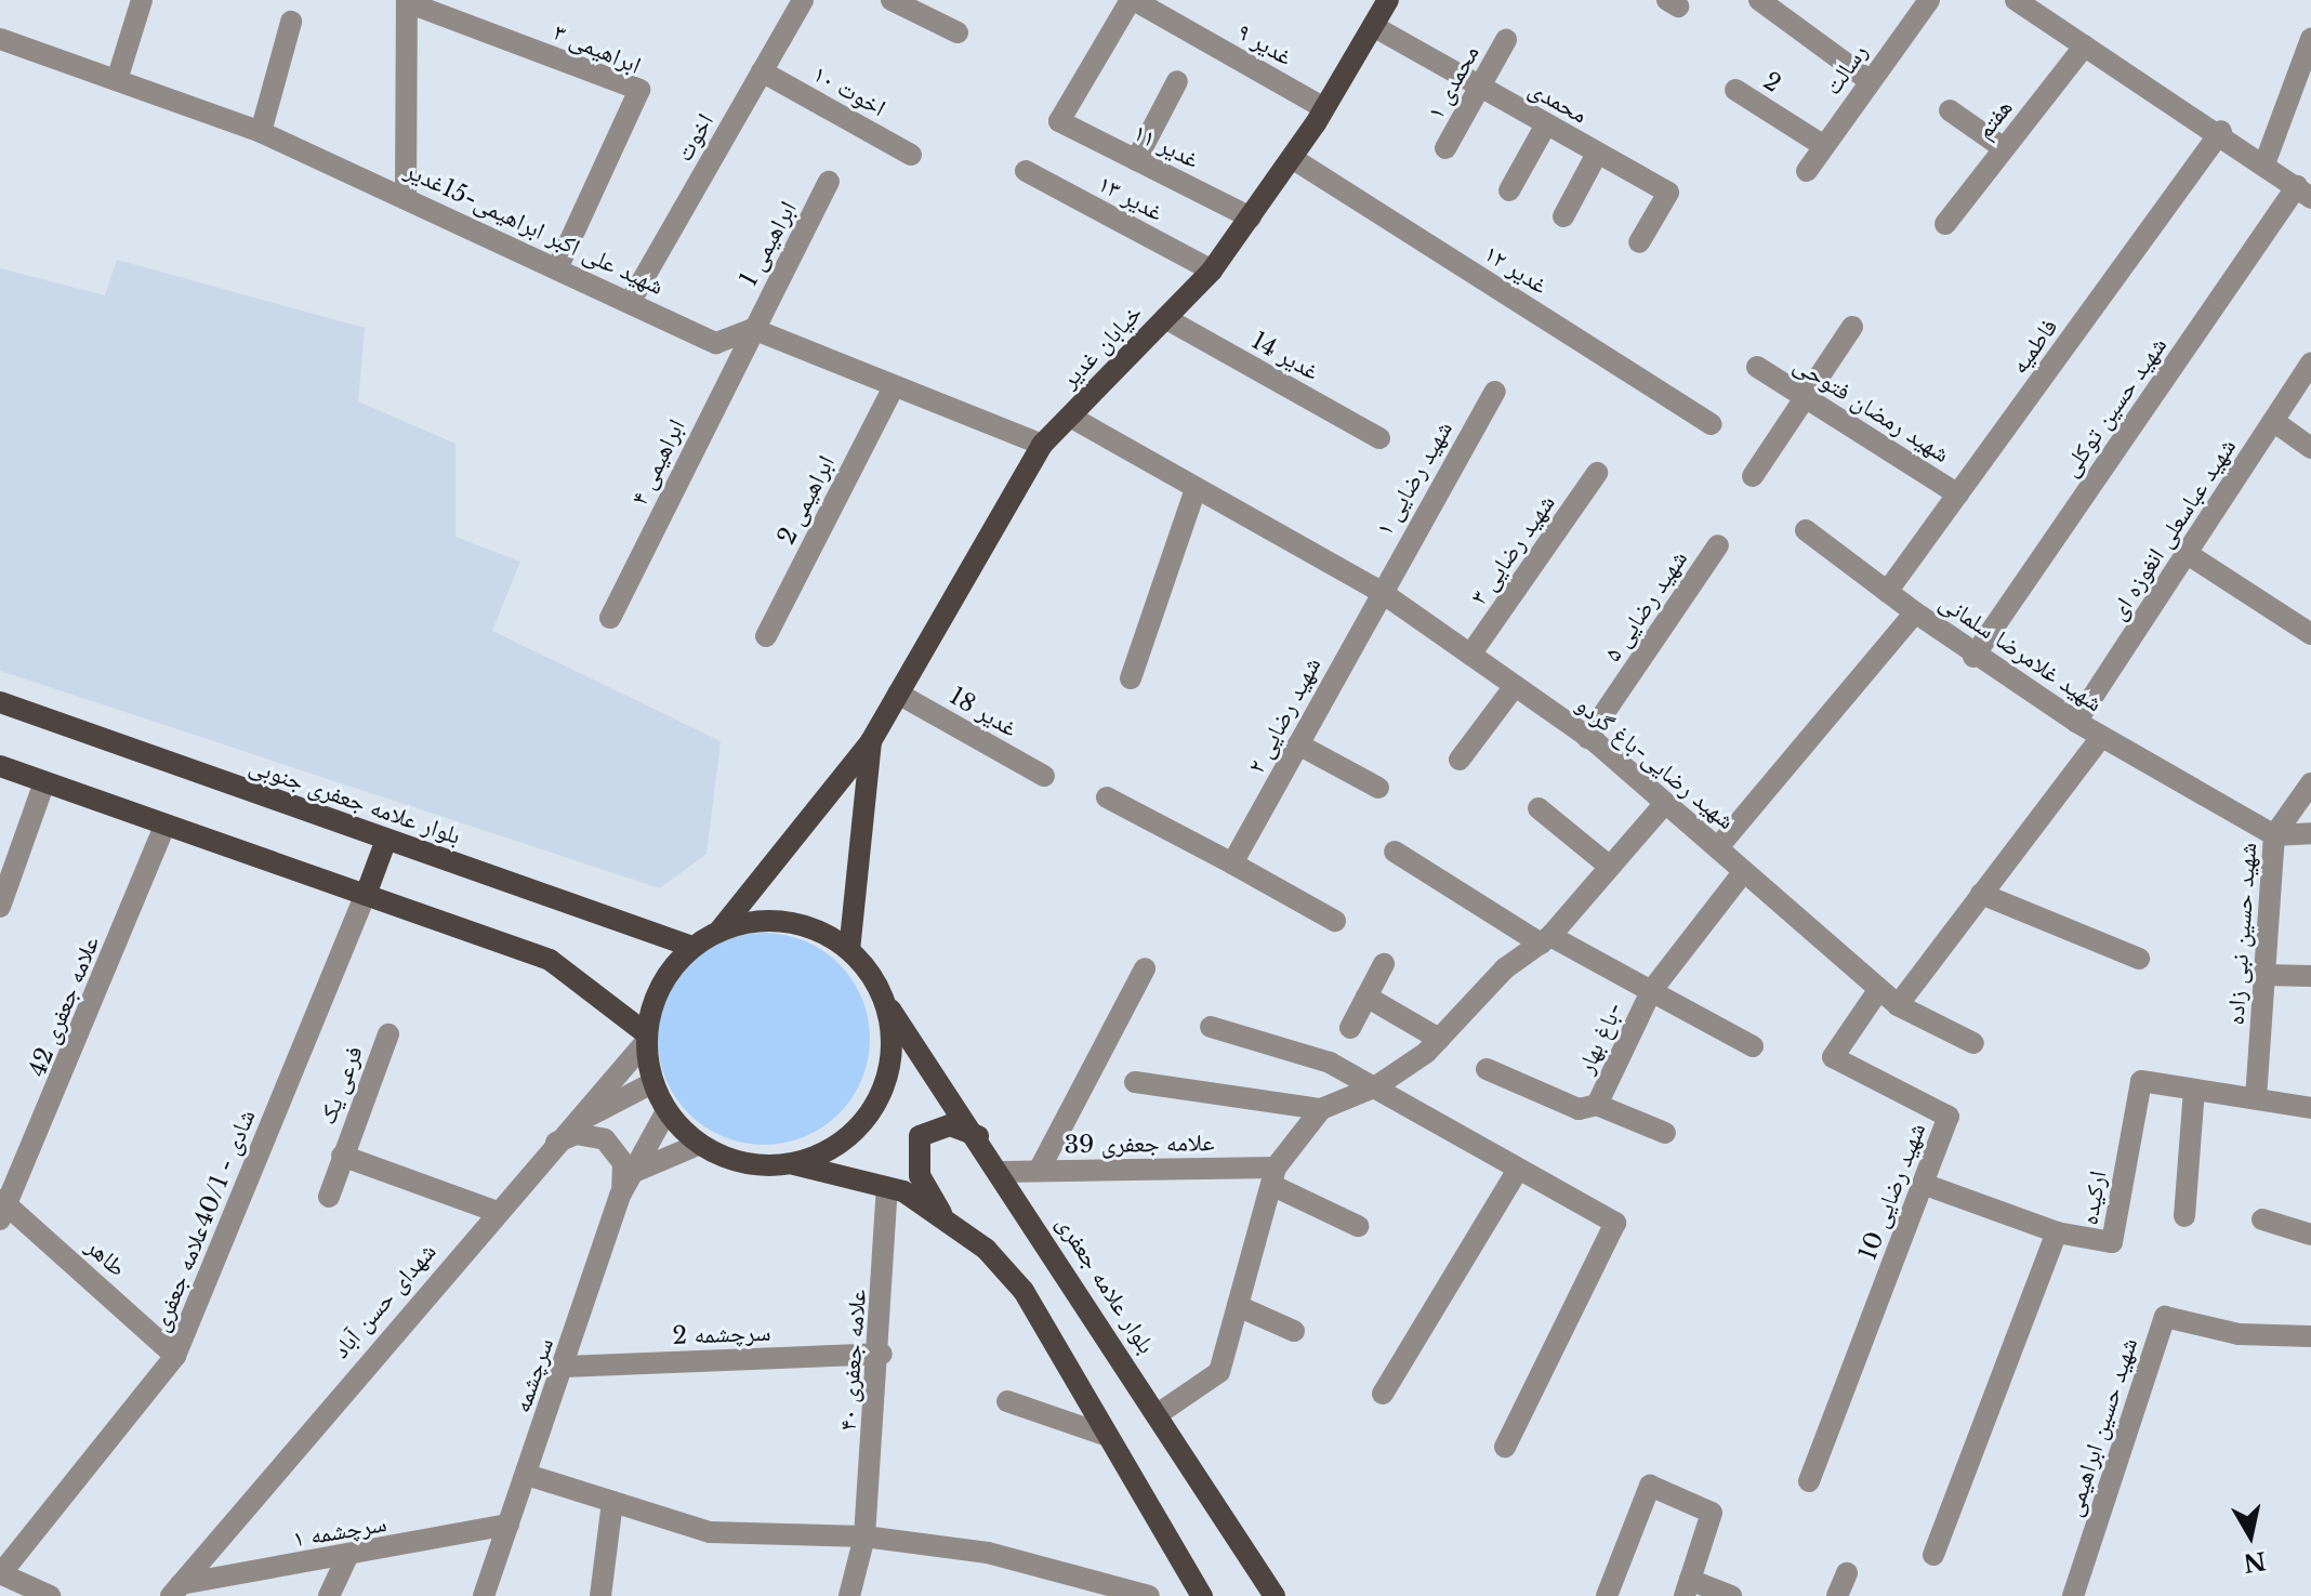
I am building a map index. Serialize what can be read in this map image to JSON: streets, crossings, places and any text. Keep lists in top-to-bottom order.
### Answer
{
  "streets": {
    "main road": ["خیابان غدیر", "بلوار علامه جعفری جنوبی", "بلوار علامه جعفری"],
    "street": [
      "غدیر ۹",
      "ابراهیمی ۳",
      "رسالت",
      "محمدی ۱",
      "2",
      "اخوت ۱۰",
      "محمدی",
      "هفتم",
      "اخوت",
      "غدیر ۱۱",
      "غدیر ۱۳",
      "شهید علی اکبر ابراهیمی-15غدیر",
      "ابراهیمی 1",
      "غدیر ۱۲",
      "فاطمیه",
      "غدیر 14",
      "شهید حسین توکلی",
      "شهید رمضان فتوحی",
      "ابراهیمی ۴",
      "شهید رضایی ۱",
      "ابراهیمی 2",
      "شهید عباسعلی انغوزه ای",
      "شهید رضایی ۳",
      "شهید رضایی ۵",
      "شهید غلامرضا سلمانی",
      "غدیر 18",
      "شهید رضایی ۲",
      "شهید رضایی-باغ گردو",
      "شهید حسین نبی زاده",
      "علامه جعفری 42",
      "باغ بهار-",
      "فرعی یک",
      "علامه جعفری 39",
      "شهید رضایی 10",
      "ارکیده",
      "شادی - 40/1علامه جعفری",
      "طاهر",
      "شهدای حسن آباد",
      "سرچشمه 2",
      "علامه جعفری ۴۰",
      "سرچشمه",
      "شهید حسین ابراهیمی",
      "سرچشمه ۱"
    ]
  },
  "crossings": [
    ["غدیر ۹", "غدیر ۱۱"],
    ["غدیر ۹", "خیابان غدیر"],
    ["ابراهیمی ۳", "شهید علی اکبر ابراهیمی-15غدیر"],
    ["رسالت", "2"],
    ["محمدی ۱", "محمدی"],
    ["اخوت ۱۰", "اخوت"],
    ["محمدی", "خیابان غدیر"],
    ["اخوت", "شهید علی اکبر ابراهیمی-15غدیر"],
    ["غدیر ۱۱", "خیابان غدیر"],
    ["غدیر ۱۳", "خیابان غدیر"],
    ["شهید علی اکبر ابراهیمی-15غدیر", "ابراهیمی 1"],
    ["شهید علی اکبر ابراهیمی-15غدیر", "ابراهیمی ۴"],
    ["ابراهیمی 1", "ابراهیمی ۴"],
    ["غدیر ۱۲", "خیابان غدیر"],
    ["خیابان غدیر", "غدیر 14"],
    ["خیابان غدیر", "غدیر 18"],
    ["خیابان غدیر", "شهید رضایی-باغ گردو"],
    ["فاطمیه", "شهید رمضان فتوحی"],
    ["شهید حسین توکلی", "شهید غلامرضا سلمانی"],
    ["شهید رضایی ۱", "شهید رضایی ۲"],
    ["شهید رضایی ۱", "شهید رضایی-باغ گردو"],
    ["شهید عباسعلی انغوزه ای", "شهید غلامرضا سلمانی"],
    ["شهید رضایی ۳", "شهید رضایی-باغ گردو"],
    ["شهید رضایی ۵", "شهید رضایی-باغ گردو"],
    ["شهید غلامرضا سلمانی", "شهید رضایی-باغ گردو"],
    ["شهید غلامرضا سلمانی", "شهید حسین نبی زاده"],
    ["شهید رضایی ۲", "شهید رضایی-باغ گردو"],
    ["شهید رضایی-باغ گردو", "باغ بهار-"],
    ["شهید رضایی-باغ گردو", "شهید رضایی 10"],
    ["بلوار علامه جعفری جنوبی", "بلوار علامه جعفری"],
    ["بلوار علامه جعفری جنوبی", "شهدای حسن آباد"],
    ["بلوار علامه جعفری جنوبی", "سرچشمه"],
    ["شهید حسین نبی زاده", "ارکیده"],
    ["علامه جعفری 42", "طاهر"],
    ["علامه جعفری 39", "بلوار علامه جعفری"],
    ["شهید رضایی 10", "ارکیده"],
    ["شادی - 40/1علامه جعفری", "طاهر"],
    ["بلوار علامه جعفری", "شهدای حسن آباد"],
    ["بلوار علامه جعفری", "سرچشمه"],
    ["شهدای حسن آباد", "سرچشمه"],
    ["شهدای حسن آباد", "سرچشمه ۱"],
    ["سرچشمه 2", "علامه جعفری ۴۰"],
    ["سرچشمه 2", "سرچشمه"],
    ["سرچشمه", "سرچشمه ۱"]
  ],
  "north": "bottom"
}
